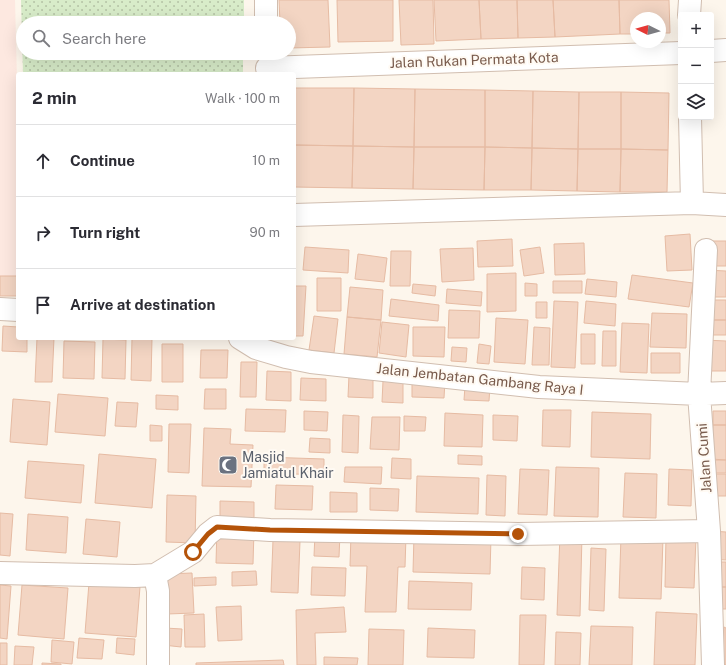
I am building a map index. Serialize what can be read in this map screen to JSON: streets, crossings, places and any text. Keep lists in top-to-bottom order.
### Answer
{
  "streets": {
    "street": ["Jalan Rukan Permata Kota", "Jalan Jembatan Gambang Raya I", "Jalan Cumi"]
  },
  "crossings": [
    ["Jalan Jembatan Gambang Raya I", "Jalan Cumi"]
  ],
  "places": {
    "mosque": ["Masjid Jamiatul Khair"]
  },
  "north": "left",
  "page": {
    "map_buttons": ["+", "−"],
    "search": "Search here",
    "heading": ["2 min", "Walk · 100 m"],
    "list": [
      ["Continue", "10 m"],
      ["Turn right", "90 m"],
      "Arrive at destination"
    ]
  }
}
